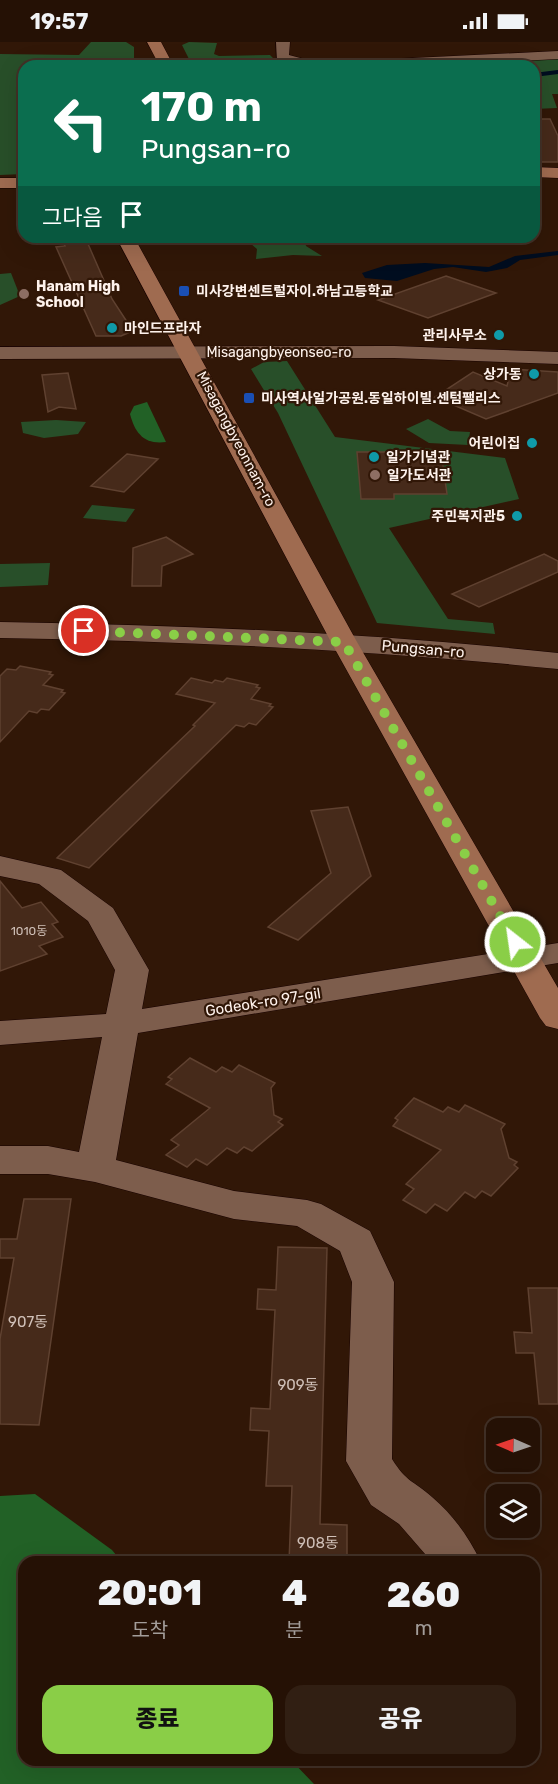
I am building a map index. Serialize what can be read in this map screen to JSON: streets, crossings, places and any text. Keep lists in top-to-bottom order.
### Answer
{
  "streets": {
    "main road": ["Misagangbyeonnam-ro"],
    "street": ["Misagangbyeonseo-ro", "Pungsan-ro", "Godeok-ro 97-gil"]
  },
  "crossings": [
    ["Misagangbyeonseo-ro", "Misagangbyeonnam-ro"],
    ["Misagangbyeonnam-ro", "Pungsan-ro"],
    ["Misagangbyeonnam-ro", "Godeok-ro 97-gil"]
  ],
  "places": {
    "transit": ["미사강변센트럴자이.하남고등학교", "미사역사일가공원.동일하이빌.센텀팰리스"],
    "other": [
      "Hanam High School",
      "마인드프라자",
      "관리사무소",
      "상가동",
      "어린이집",
      "일가기념관",
      "일가도서관",
      "주민복지관5"
    ]
  },
  "house_numbers": [
    "1010동",
    "907동",
    "909동",
    "908동"
  ],
  "north": "left",
  "page": {
    "status": "19:57",
    "turn": ["170 m", "Pungsan-ro"],
    "then": "그다음",
    "eta": [
      "20:01",
      "도착",
      "4",
      "분",
      "260",
      "m"
    ],
    "buttons": ["종료", "공유"]
  }
}
